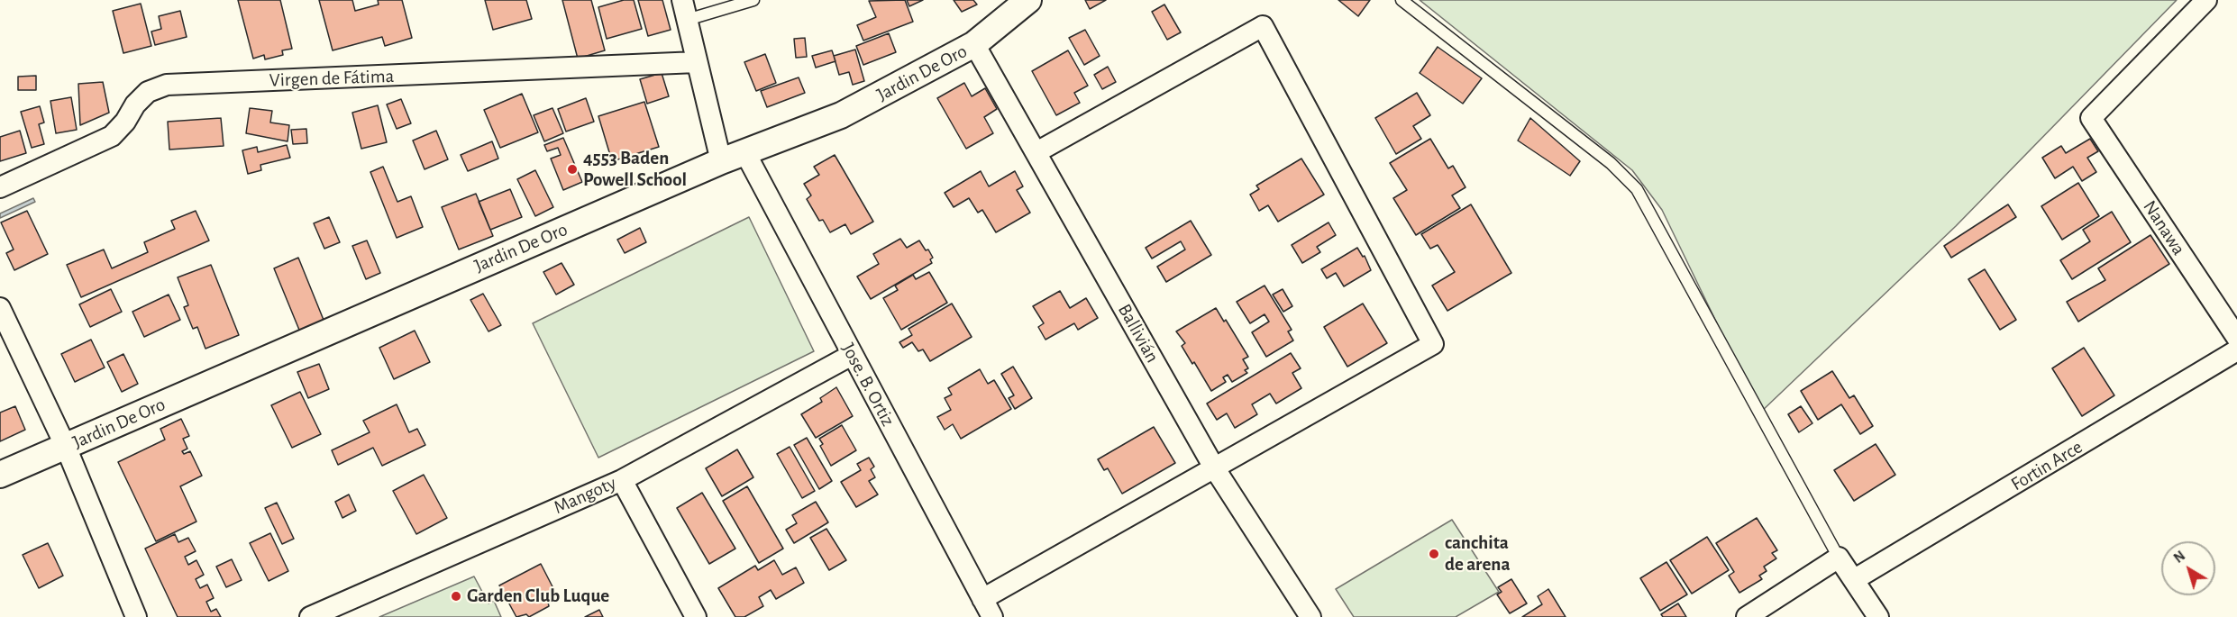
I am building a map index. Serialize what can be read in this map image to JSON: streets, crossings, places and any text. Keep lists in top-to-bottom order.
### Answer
{
  "streets": {
    "street": [
      "Jardin De Oro",
      "Virgen de Fátima",
      "Nanawa",
      "Ballivián",
      "Jose. B. Ortiz",
      "Fortin Arce",
      "Mangoty"
    ]
  },
  "crossings": [
    ["Jardin De Oro", "Ballivián"],
    ["Jardin De Oro", "Jose. B. Ortiz"],
    ["Jose. B. Ortiz", "Mangoty"]
  ],
  "places": ["4553 Baden Powell School", "canchita de arena", "Garden Club Luque"],
  "north": "top left"
}
